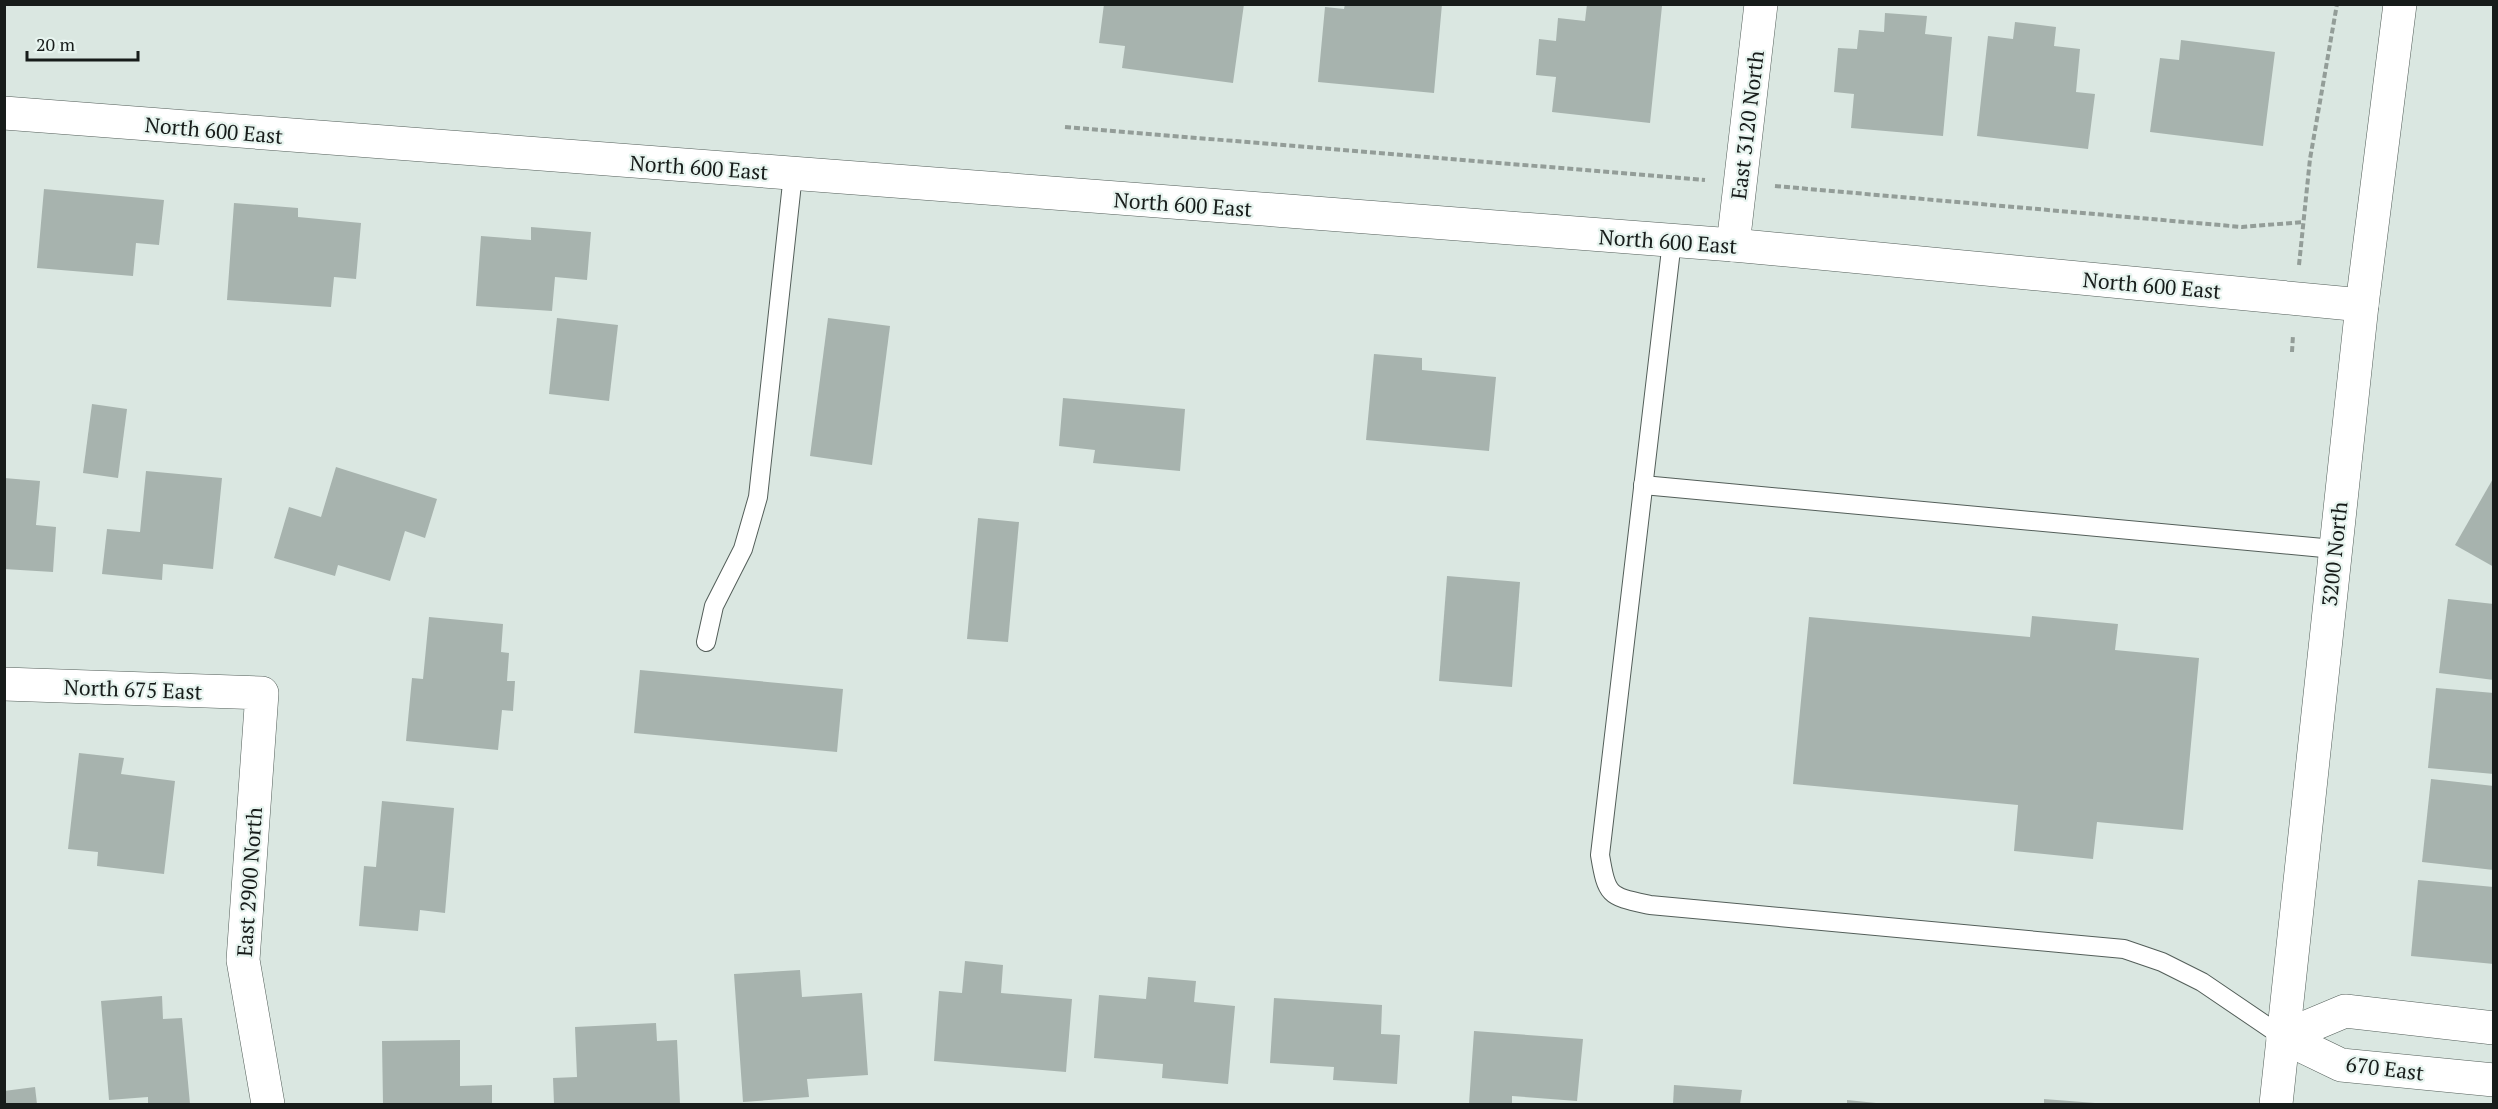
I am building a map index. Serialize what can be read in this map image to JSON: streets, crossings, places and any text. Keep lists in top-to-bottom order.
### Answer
{
  "streets": {
    "street": [
      "East 3120 North",
      "North 600 East",
      "3200 North",
      "North 675 East",
      "East 2900 North",
      "670 East"
    ]
  },
  "crossings": [
    ["East 3120 North", "North 600 East"],
    ["North 600 East", "3200 North"],
    ["3200 North", "670 East"],
    ["North 675 East", "East 2900 North"]
  ],
  "scale_bar": "20 m"
}
